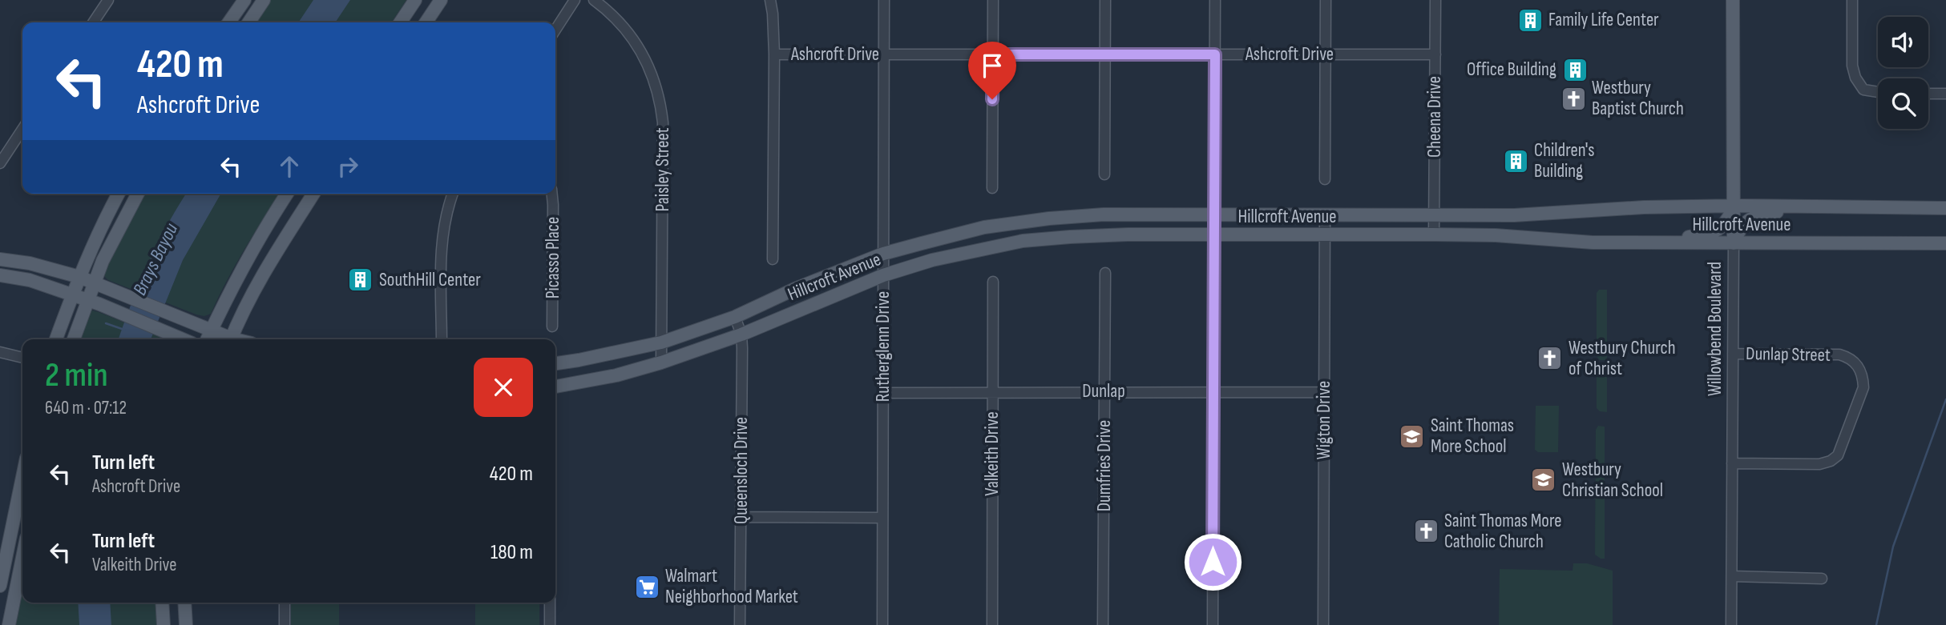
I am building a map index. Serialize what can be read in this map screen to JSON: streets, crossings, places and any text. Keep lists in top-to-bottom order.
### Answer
{
  "streets": {
    "main road": ["Hillcroft Avenue", "Willowbend Boulevard"],
    "street": [
      "Ashcroft Drive",
      "Cheena Drive",
      "Paisley Street",
      "Picasso Place",
      "Rutherglenn Drive",
      "Dunlap Street",
      "Dunlap",
      "Wigton Drive",
      "Valkeith Drive",
      "Dumfries Drive",
      "Queensloch Drive"
    ]
  },
  "crossings": [
    ["Ashcroft Drive", "Cheena Drive"],
    ["Ashcroft Drive", "Rutherglenn Drive"],
    ["Cheena Drive", "Hillcroft Avenue"],
    ["Paisley Street", "Hillcroft Avenue"],
    ["Hillcroft Avenue", "Willowbend Boulevard"],
    ["Hillcroft Avenue", "Rutherglenn Drive"],
    ["Hillcroft Avenue", "Wigton Drive"],
    ["Hillcroft Avenue", "Queensloch Drive"],
    ["Willowbend Boulevard", "Dunlap Street"],
    ["Rutherglenn Drive", "Dunlap"],
    ["Dunlap", "Wigton Drive"],
    ["Dunlap", "Valkeith Drive"],
    ["Dunlap", "Dumfries Drive"]
  ],
  "water": ["Brays Bayou"],
  "places": {
    "building": [
      "Family Life Center",
      "Office Building",
      "Children's Building",
      "SouthHill Center"
    ],
    "church": ["Westbury Baptist Church", "Westbury Church of Christ", "Saint Thomas More Catholic Church"],
    "school or university": ["Saint Thomas More School", "Westbury Christian School"],
    "supermarket": ["Walmart Neighborhood Market"]
  },
  "page": {
    "turn": ["420 m", "Ashcroft Drive"],
    "heading": ["2 min", "640 m · 07:12"],
    "list": [
      {
        "name": "Turn left",
        "note": "Ashcroft Drive",
        "value": "420 m"
      },
      {
        "name": "Turn left",
        "note": "Valkeith Drive",
        "value": "180 m"
      }
    ]
  }
}
